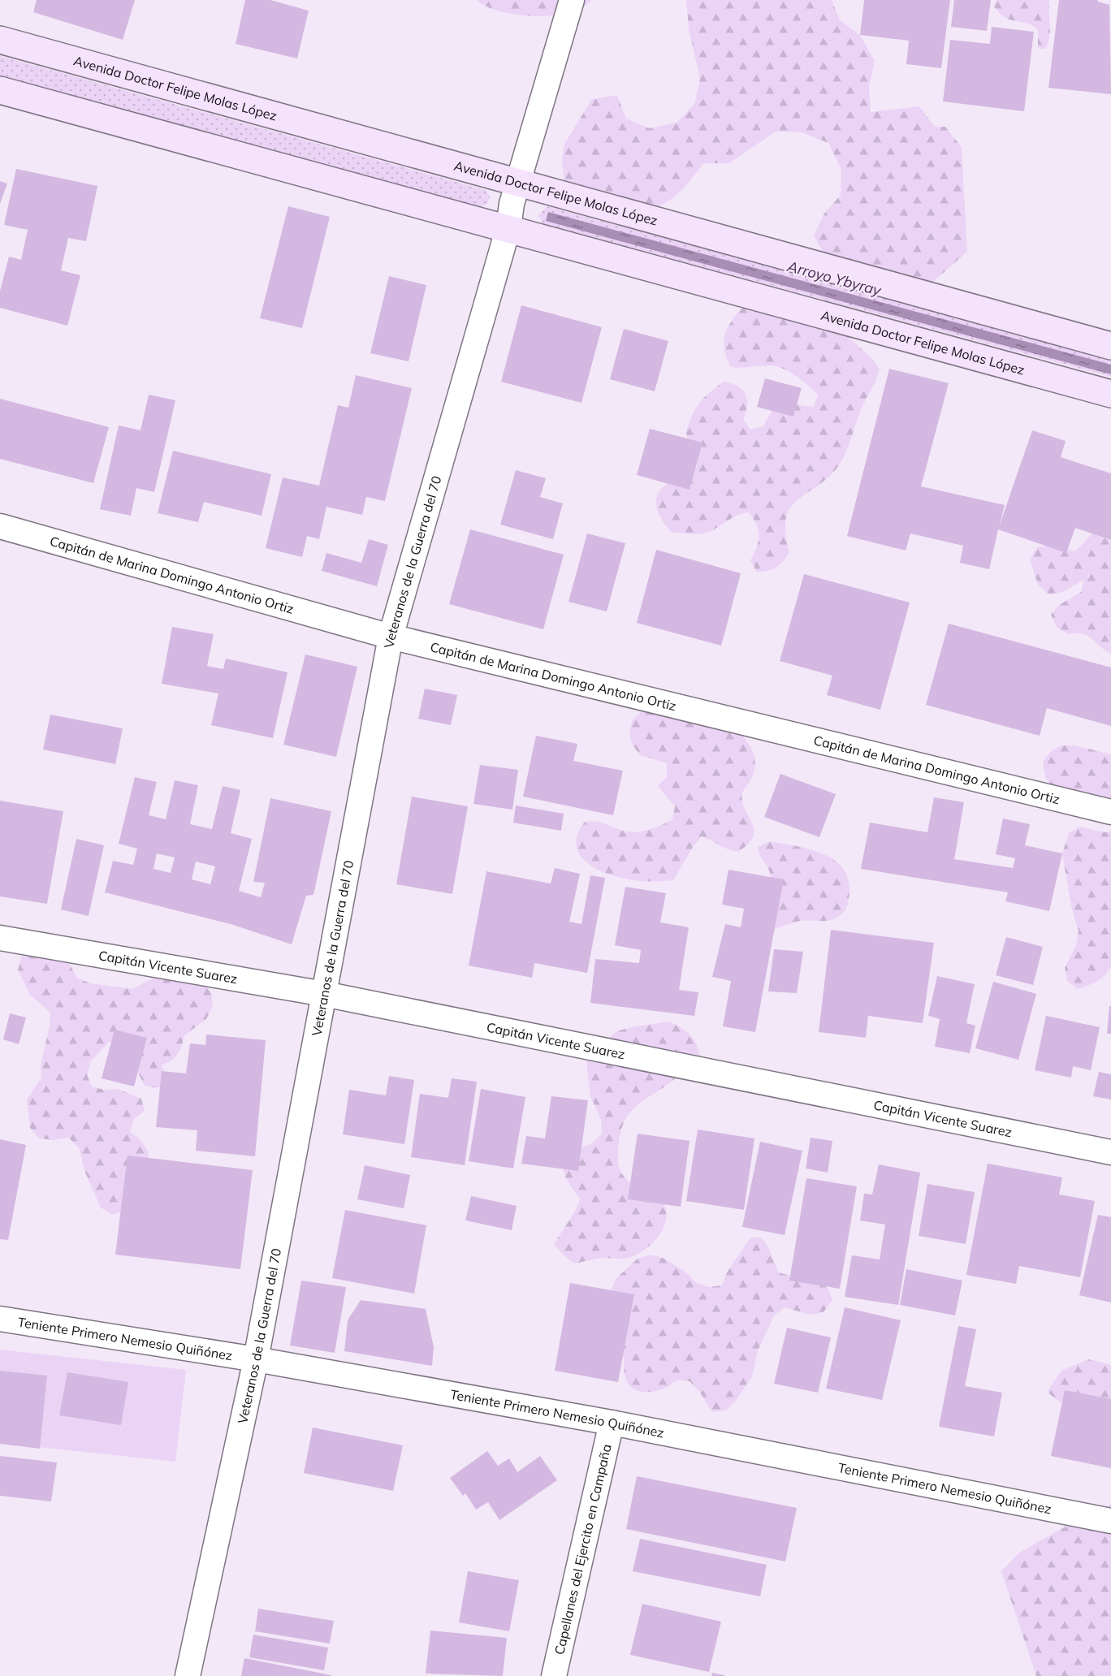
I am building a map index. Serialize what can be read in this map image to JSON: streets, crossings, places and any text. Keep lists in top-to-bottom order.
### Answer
{
  "streets": {
    "main road": ["Avenida Doctor Felipe Molas López"],
    "street": [
      "Veteranos de la Guerra del 70",
      "Capitán de Marina Domingo Antonio Ortiz",
      "Capitán Vicente Suarez",
      "Teniente Primero Nemesio Quiñónez",
      "Capellanes del Ejercito en Campaña"
    ]
  },
  "crossings": [
    ["Avenida Doctor Felipe Molas López", "Veteranos de la Guerra del 70"],
    ["Veteranos de la Guerra del 70", "Capitán de Marina Domingo Antonio Ortiz"],
    ["Veteranos de la Guerra del 70", "Capitán Vicente Suarez"],
    ["Veteranos de la Guerra del 70", "Teniente Primero Nemesio Quiñónez"],
    ["Teniente Primero Nemesio Quiñónez", "Capellanes del Ejercito en Campaña"]
  ],
  "water": ["Arroyo Ybyray"]
}
